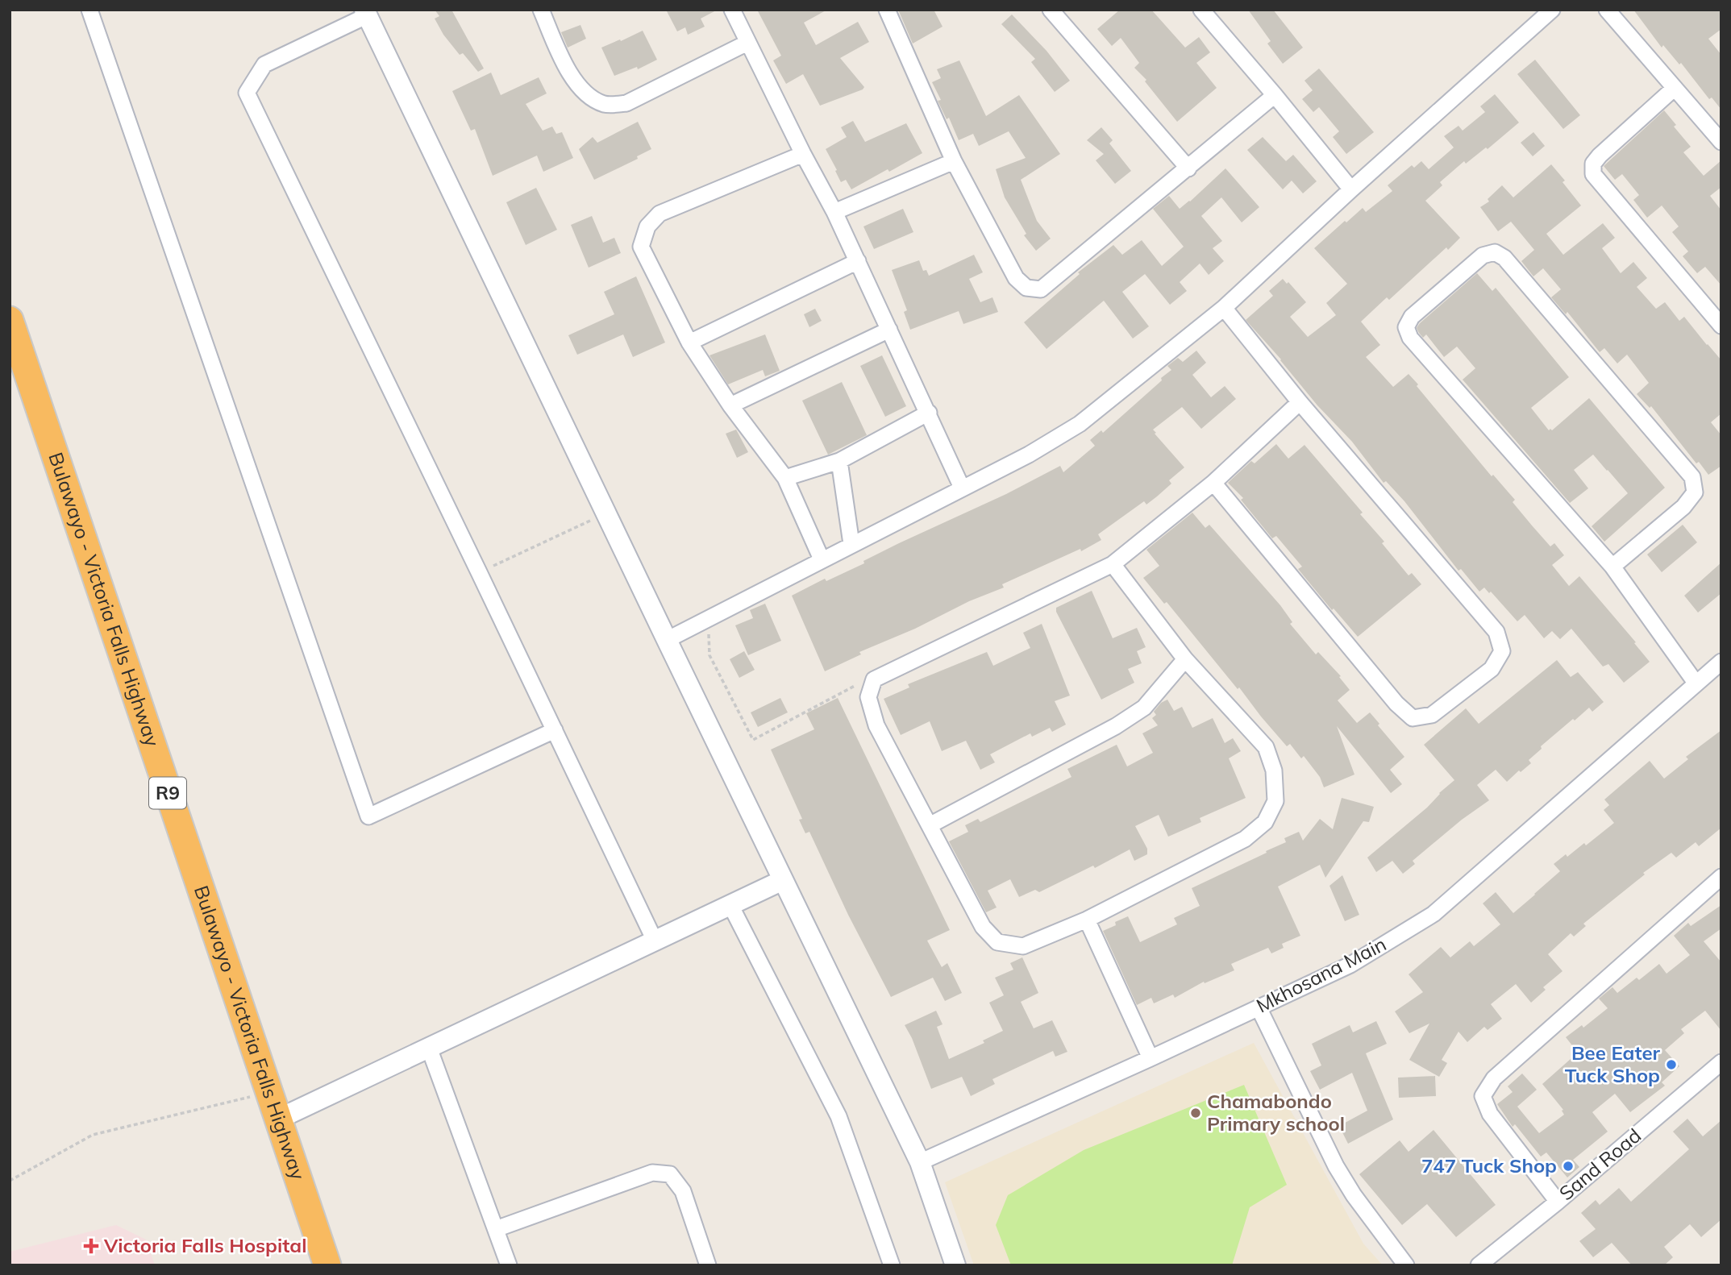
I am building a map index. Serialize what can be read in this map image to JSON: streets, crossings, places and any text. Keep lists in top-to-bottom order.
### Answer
{
  "streets": {
    "highway": ["Bulawayo - Victoria Falls Highway", "R9"],
    "street": ["Mkhosana Main", "Sand Road"]
  },
  "places": {
    "other": ["Bee Eater Tuck Shop", "Chamabondo Primary school", "747 Tuck Shop"],
    "health": ["Victoria Falls Hospital"]
  }
}
